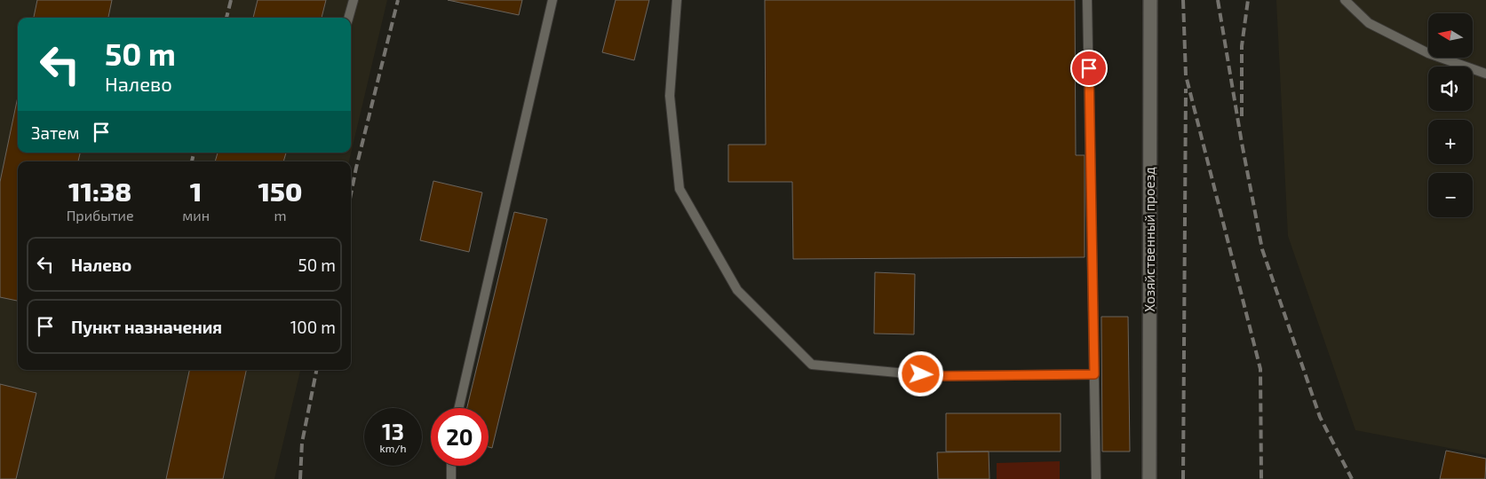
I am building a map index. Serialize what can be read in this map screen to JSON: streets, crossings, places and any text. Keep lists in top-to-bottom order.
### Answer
{
  "streets": {
    "street": ["Хозяйственный проезд"]
  },
  "north": "left",
  "page": {
    "map_buttons": ["+", "−"],
    "turn": ["50 m", "Налево"],
    "then": "Затем",
    "eta": [
      "11:38",
      "Прибытие",
      "1",
      "мин",
      "150",
      "m"
    ],
    "list": [
      {
        "name": "Налево",
        "value": "50 m"
      },
      {
        "name": "Пункт назначения",
        "value": "100 m"
      }
    ],
    "speed": "13 km/h",
    "limit": "20"
  }
}
